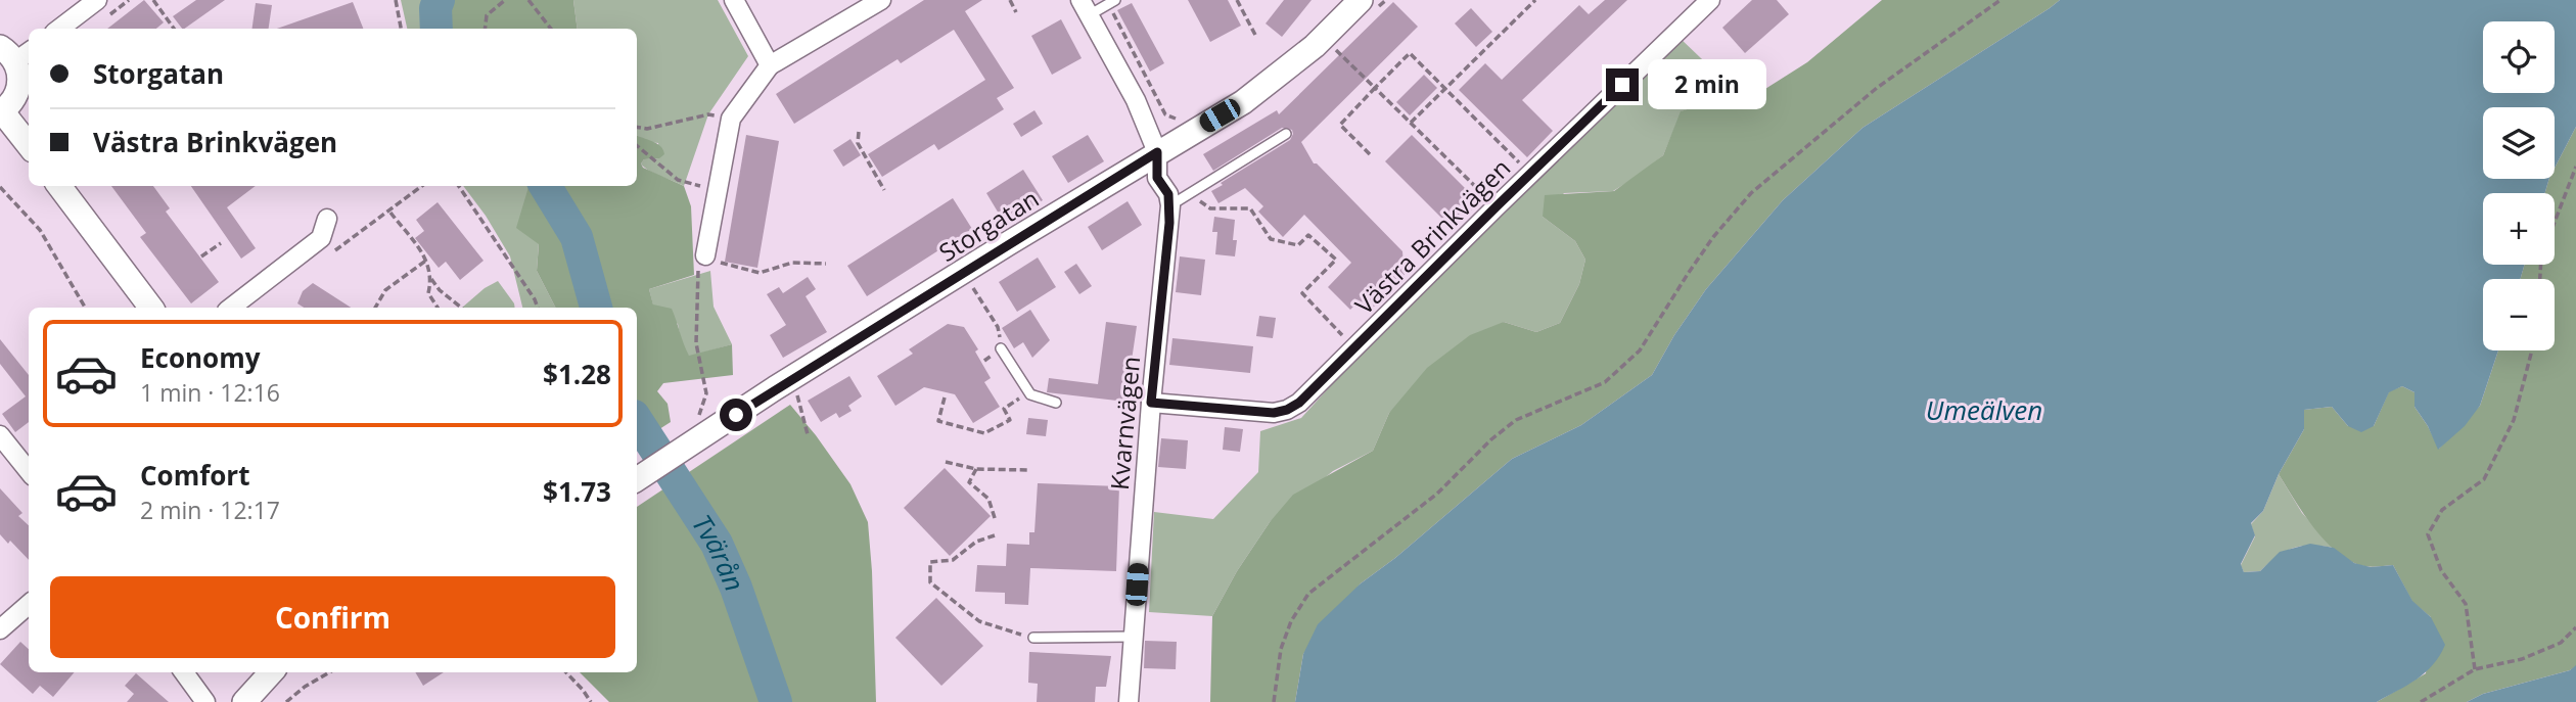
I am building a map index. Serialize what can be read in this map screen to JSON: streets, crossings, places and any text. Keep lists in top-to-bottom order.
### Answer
{
  "streets": {
    "street": ["Storgatan", "Västra Brinkvägen", "Kvarnvägen"]
  },
  "crossings": [
    ["Storgatan", "Kvarnvägen"],
    ["Västra Brinkvägen", "Kvarnvägen"]
  ],
  "water": ["Umeälven", "Tvärån"],
  "page": {
    "map_buttons": ["+", "−"],
    "banner": ["Storgatan", "Västra Brinkvägen"],
    "bubble": "2 min",
    "list": [
      {
        "name": "Economy",
        "note": "1 min · 12:16",
        "value": "$1.28"
      },
      {
        "name": "Comfort",
        "note": "2 min · 12:17",
        "value": "$1.73"
      }
    ],
    "buttons": "Confirm"
  }
}
